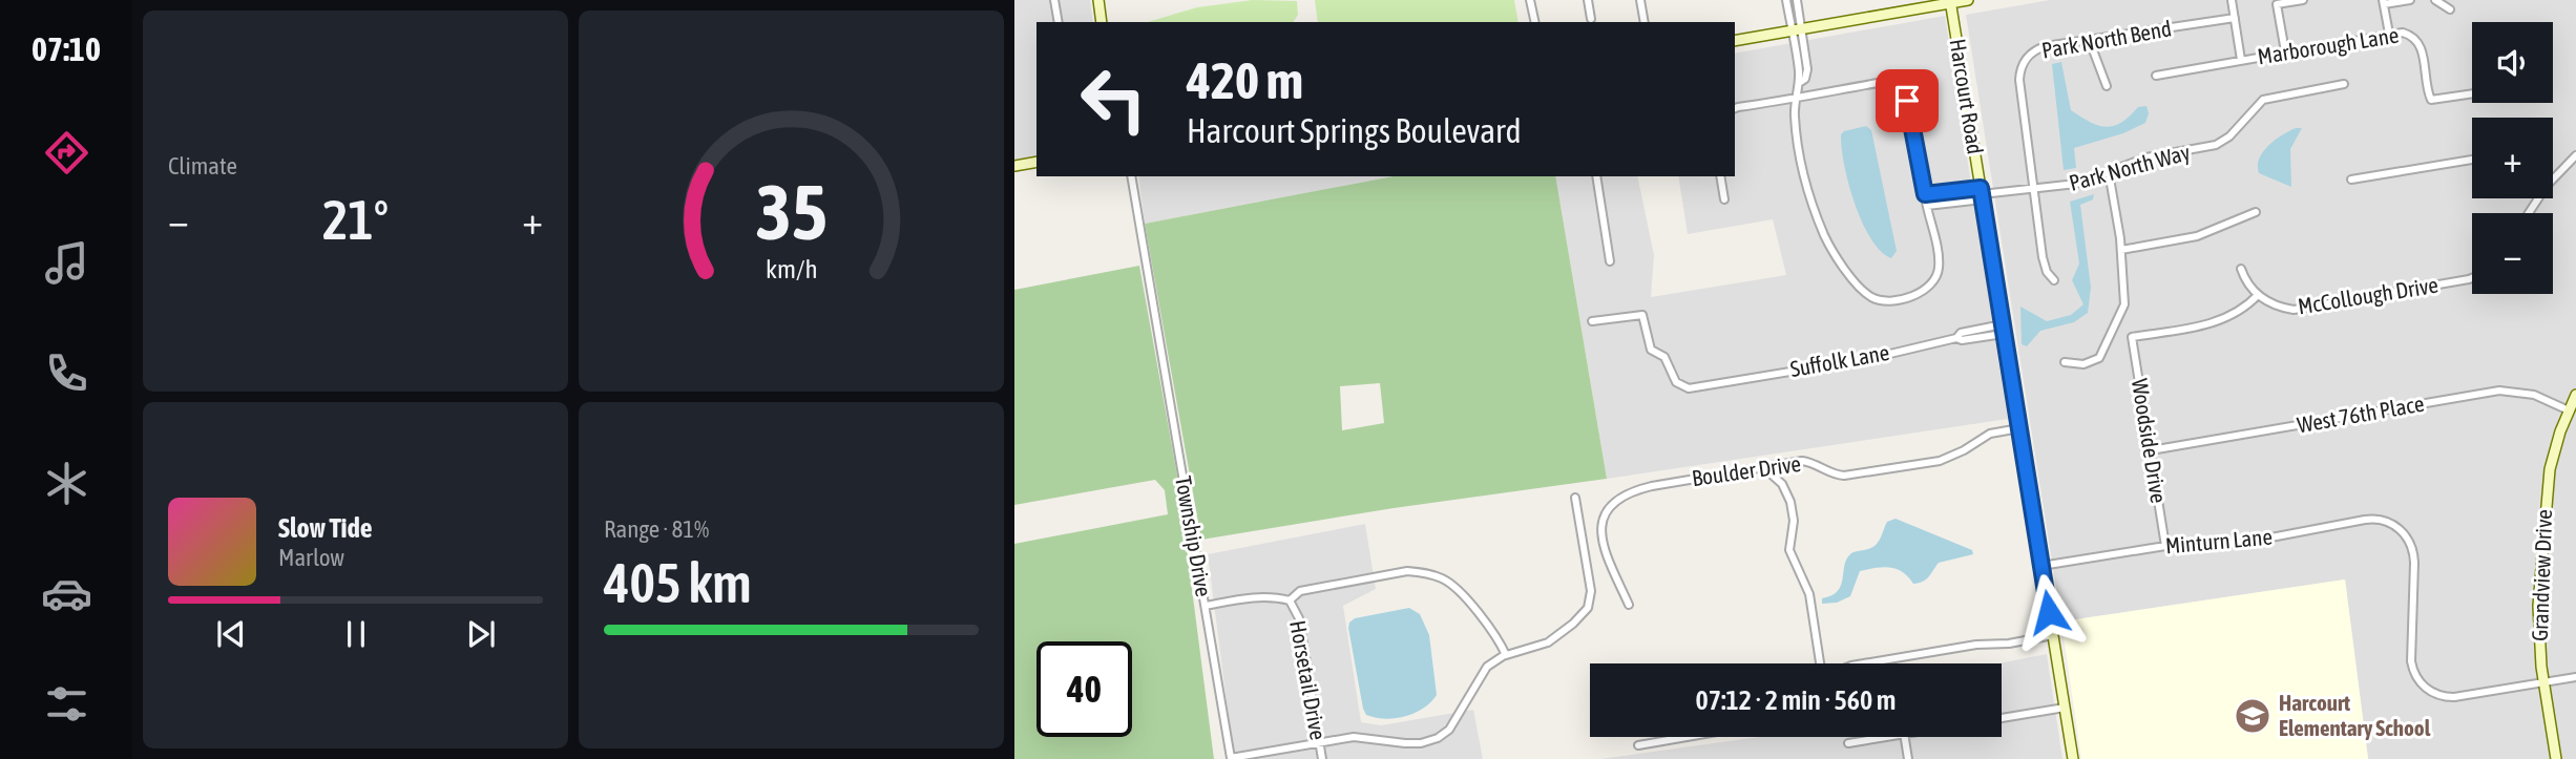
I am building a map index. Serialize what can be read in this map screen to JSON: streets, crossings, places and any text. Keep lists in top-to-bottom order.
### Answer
{
  "streets": {
    "street": [
      "Park North Bend",
      "Marborough Lane",
      "Harcourt Road",
      "Park North Way",
      "McCollough Drive",
      "Suffolk Lane",
      "West 76th Place",
      "Woodside Drive",
      "Boulder Drive",
      "Township Drive",
      "Minturn Lane",
      "Grandview Drive",
      "Horsetail Drive"
    ]
  },
  "crossings": [
    ["Park North Bend", "Park North Way"],
    ["Harcourt Road", "Park North Way"],
    ["Harcourt Road", "Suffolk Lane"],
    ["Harcourt Road", "Boulder Drive"],
    ["Harcourt Road", "Minturn Lane"],
    ["McCollough Drive", "Woodside Drive"],
    ["West 76th Place", "Woodside Drive"],
    ["West 76th Place", "Grandview Drive"],
    ["Woodside Drive", "Minturn Lane"],
    ["Township Drive", "Horsetail Drive"],
    ["Minturn Lane", "Grandview Drive"]
  ],
  "places": {
    "school or university": ["Harcourt Elementary School"]
  },
  "page": {
    "tabs": "07:10",
    "tile": [
      "Climate",
      ["Range · 81%", "405 km"]
    ],
    "map_buttons": ["+", "−"],
    "turn": ["420 m", "Harcourt Springs Boulevard"],
    "heat": ["−", "21°", "+"],
    "song": ["Slow Tide", "Marlow"],
    "limit": "40",
    "trip": "07:12 · 2 min · 560 m",
    "gauge": ["35", "km/h"]
  }
}
